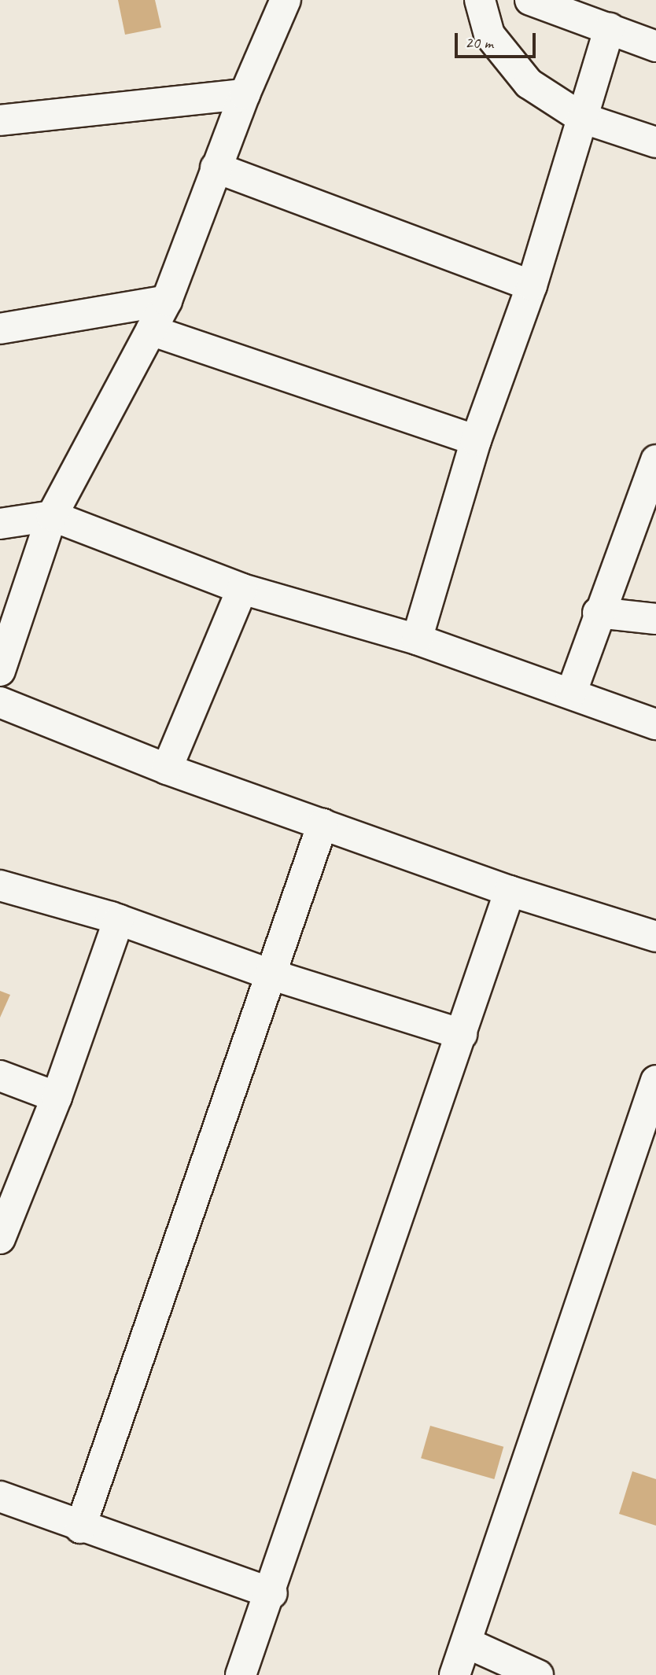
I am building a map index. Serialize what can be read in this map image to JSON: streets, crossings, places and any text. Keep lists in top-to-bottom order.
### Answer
{
  "scale_bar": "20 m"
}
